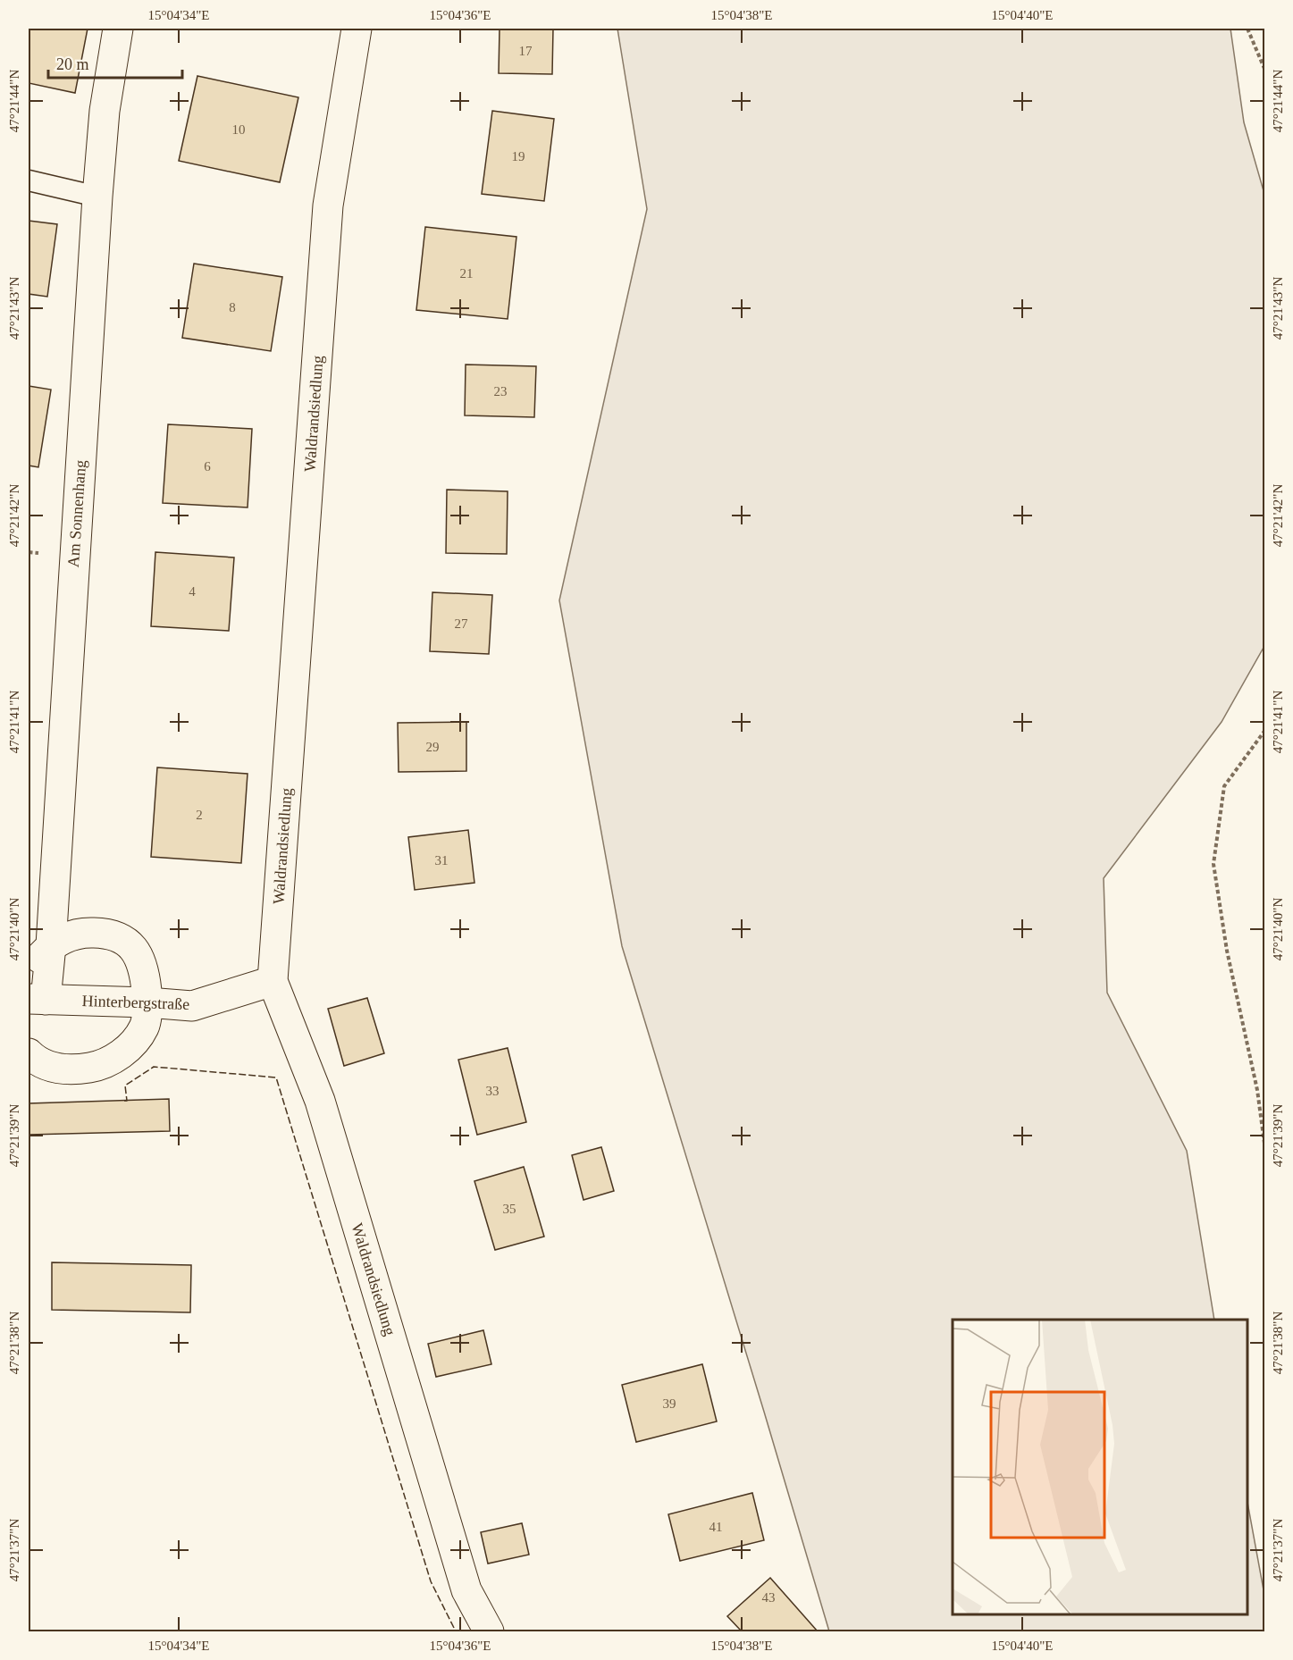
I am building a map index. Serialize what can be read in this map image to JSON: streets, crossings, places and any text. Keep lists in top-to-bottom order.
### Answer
{
  "streets": {
    "street": ["Waldrandsiedlung", "Am Sonnenhang", "Hinterbergstraße"]
  },
  "crossings": [
    ["Waldrandsiedlung", "Hinterbergstraße"],
    ["Am Sonnenhang", "Hinterbergstraße"]
  ],
  "house_numbers": [
    "17",
    "10",
    "19",
    "21",
    "8",
    "23",
    "6",
    "4",
    "27",
    "29",
    "2",
    "31",
    "33",
    "35",
    "39",
    "41",
    "43"
  ],
  "scale_bar": "20 m",
  "coordinates": [
    "15°04'34\"E",
    "15°04'36\"E",
    "15°04'38\"E",
    "15°04'40\"E",
    "47°21'44\"N",
    "47°21'43\"N",
    "47°21'42\"N",
    "47°21'41\"N",
    "47°21'40\"N",
    "47°21'39\"N",
    "47°21'38\"N",
    "47°21'37\"N"
  ]
}
